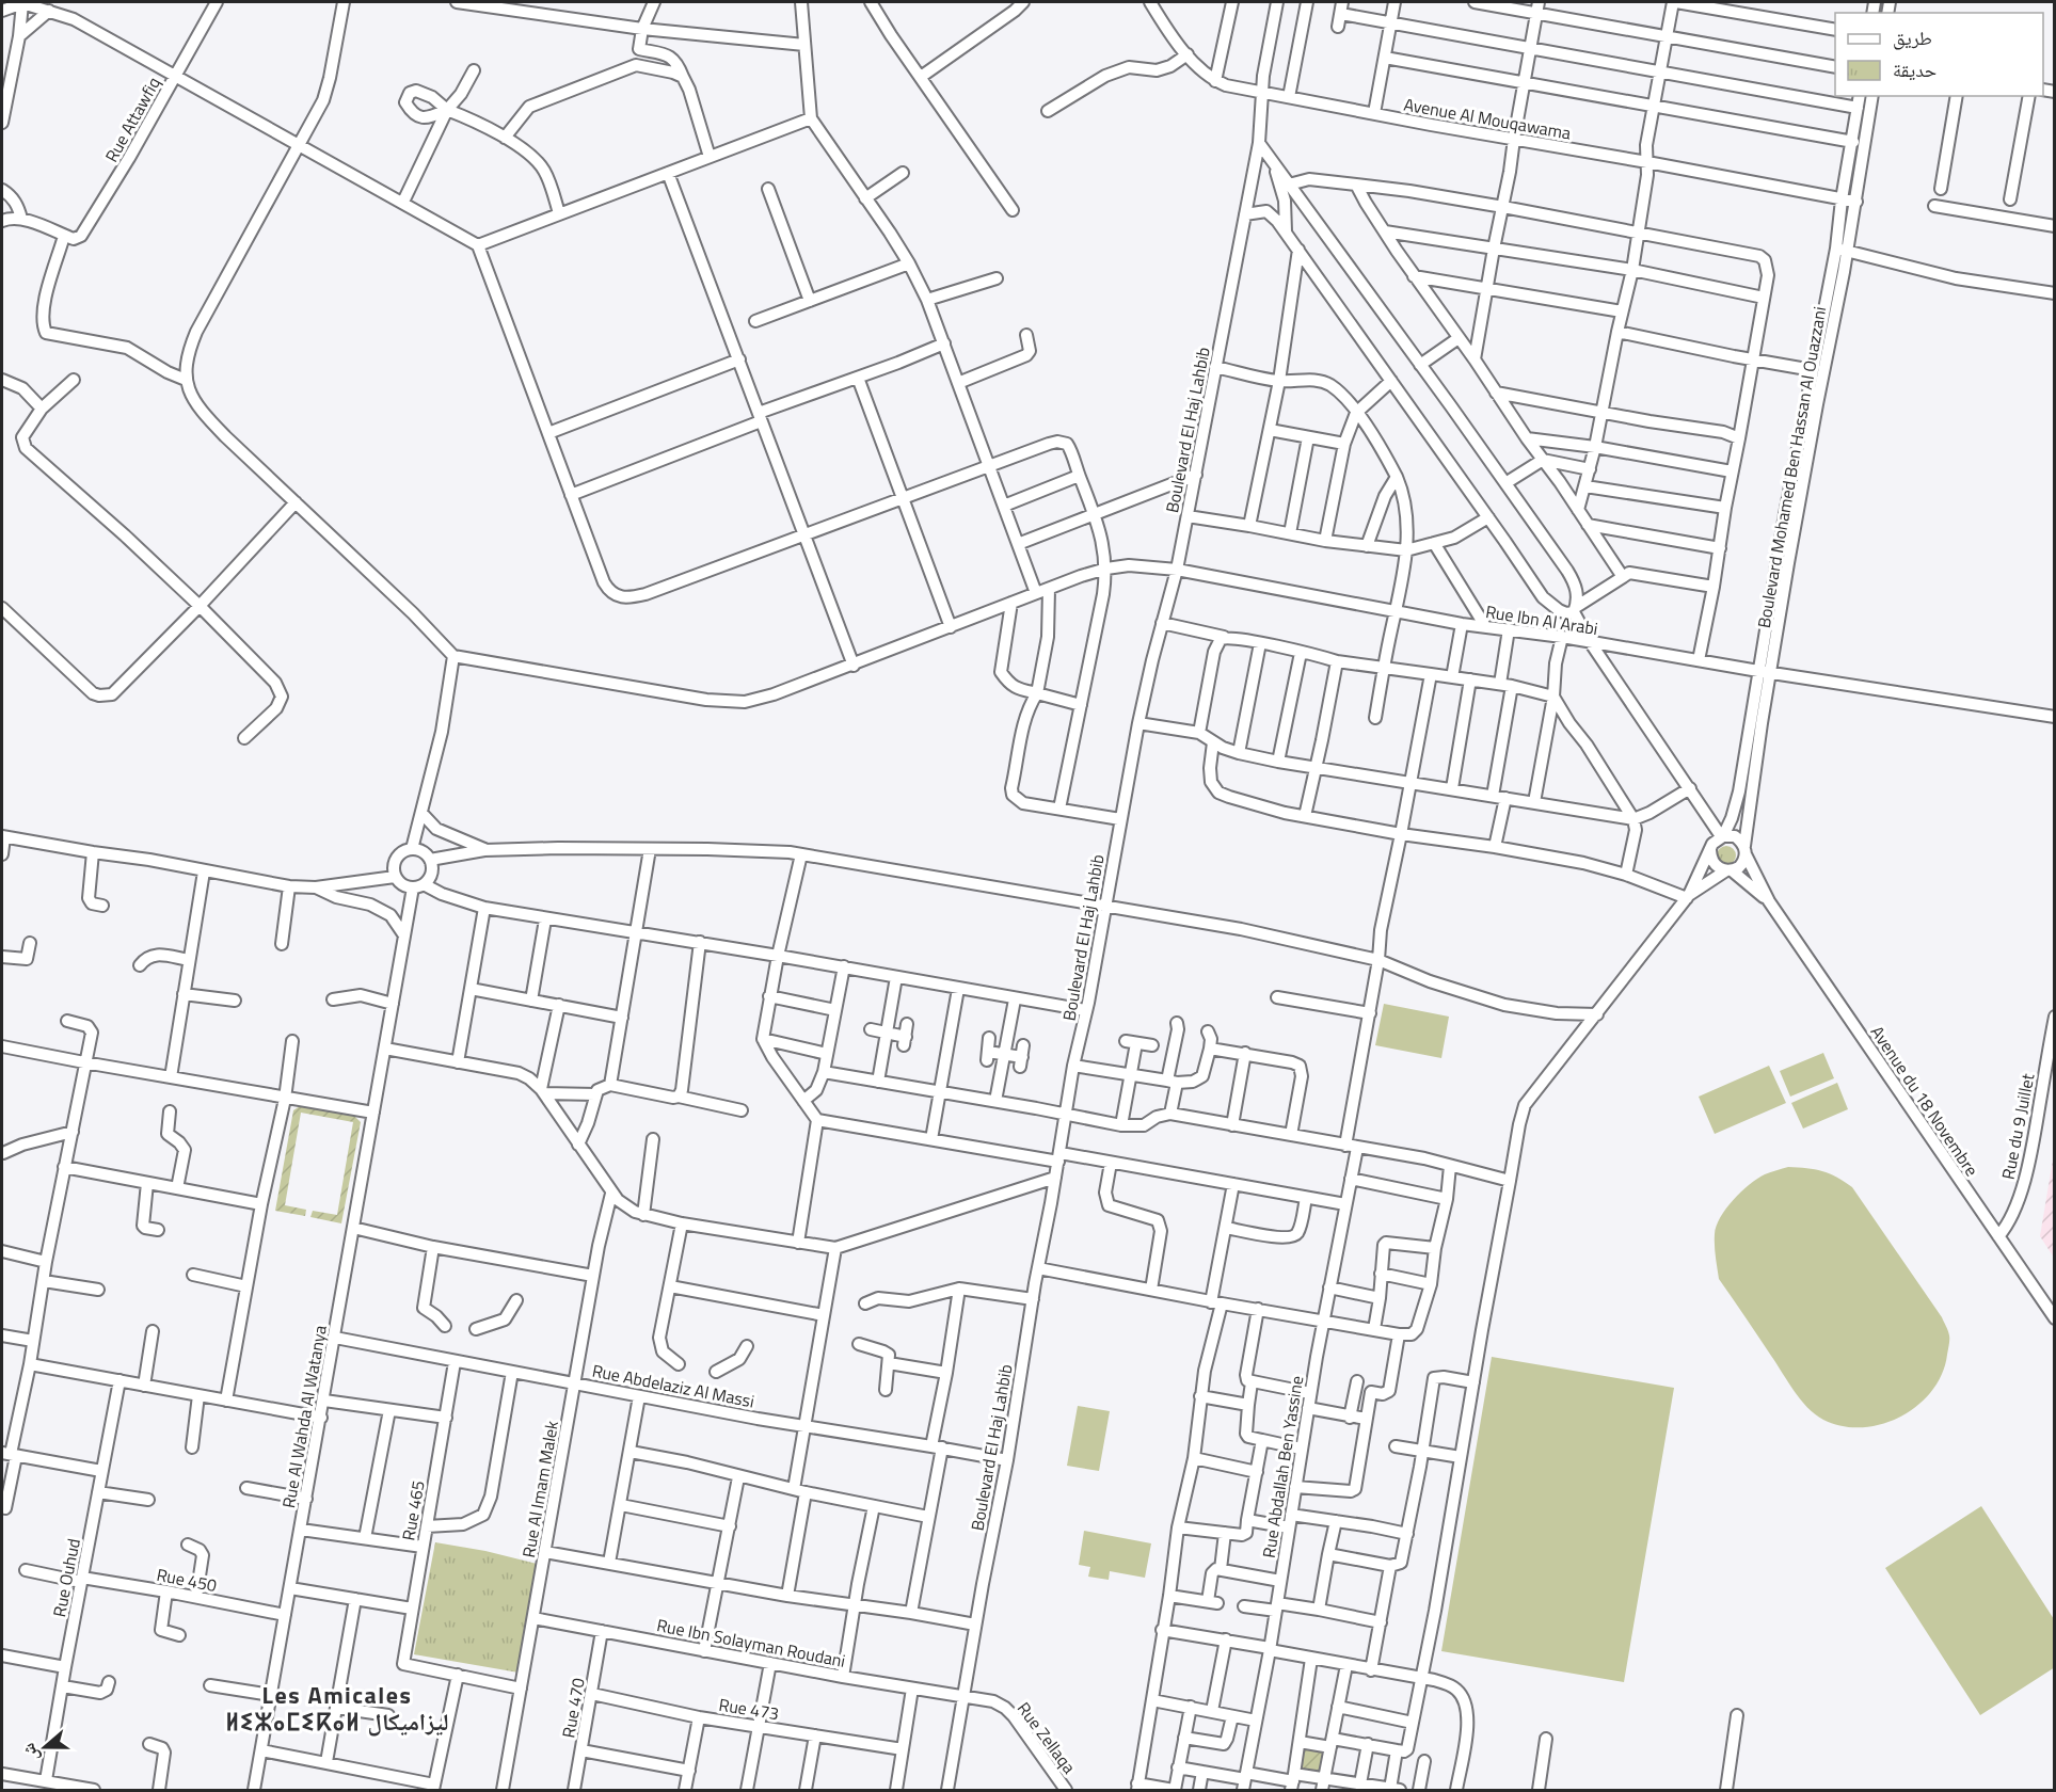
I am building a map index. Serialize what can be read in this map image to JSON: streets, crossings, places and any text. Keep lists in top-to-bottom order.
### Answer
{
  "streets": {
    "street": [
      "Avenue Al Mouqawama",
      "Rue Attawfiq",
      "Boulevard El Haj Lahbib",
      "Boulevard Mohamed Ben Hassan Al Ouazzani",
      "Rue Ibn Al Arabi",
      "Avenue du 18 Novembre",
      "Rue du 9 Juillet",
      "Rue Abdelaziz Al Massi",
      "Rue Al Wahda Al Watanya",
      "Rue Abdallah Ben Yassine",
      "Rue Al Imam Malek",
      "Rue 465",
      "Rue Ouhud",
      "Rue 450",
      "Rue Ibn Solayman Roudani",
      "Rue 470",
      "Rue 473",
      "Rue Zellaqa"
    ]
  },
  "crossings": [
    ["Avenue Al Mouqawama", "Boulevard El Haj Lahbib"],
    ["Avenue Al Mouqawama", "Boulevard Mohamed Ben Hassan Al Ouazzani"],
    ["Boulevard El Haj Lahbib", "Rue Ibn Al Arabi"],
    ["Boulevard El Haj Lahbib", "Rue Abdelaziz Al Massi"],
    ["Boulevard El Haj Lahbib", "Rue Ibn Solayman Roudani"],
    ["Boulevard El Haj Lahbib", "Rue Zellaqa"],
    ["Boulevard Mohamed Ben Hassan Al Ouazzani", "Rue Ibn Al Arabi"],
    ["Boulevard Mohamed Ben Hassan Al Ouazzani", "Avenue du 18 Novembre"],
    ["Avenue du 18 Novembre", "Rue du 9 Juillet"],
    ["Rue Abdelaziz Al Massi", "Rue Al Wahda Al Watanya"],
    ["Rue Abdelaziz Al Massi", "Rue Al Imam Malek"],
    ["Rue Abdelaziz Al Massi", "Rue 465"],
    ["Rue Al Wahda Al Watanya", "Rue 450"],
    ["Rue Al Imam Malek", "Rue Ibn Solayman Roudani"],
    ["Rue Ouhud", "Rue 450"],
    ["Rue Ibn Solayman Roudani", "Rue 470"],
    ["Rue Ibn Solayman Roudani", "Rue Zellaqa"],
    ["Rue 470", "Rue 473"]
  ],
  "districts": ["Les Amicales ⵍⵉⵣⴰⵎⵉⴽⴰⵍ ليزاميكال"],
  "legend": ["طريق", "حديقة"],
  "north": "left"
}
